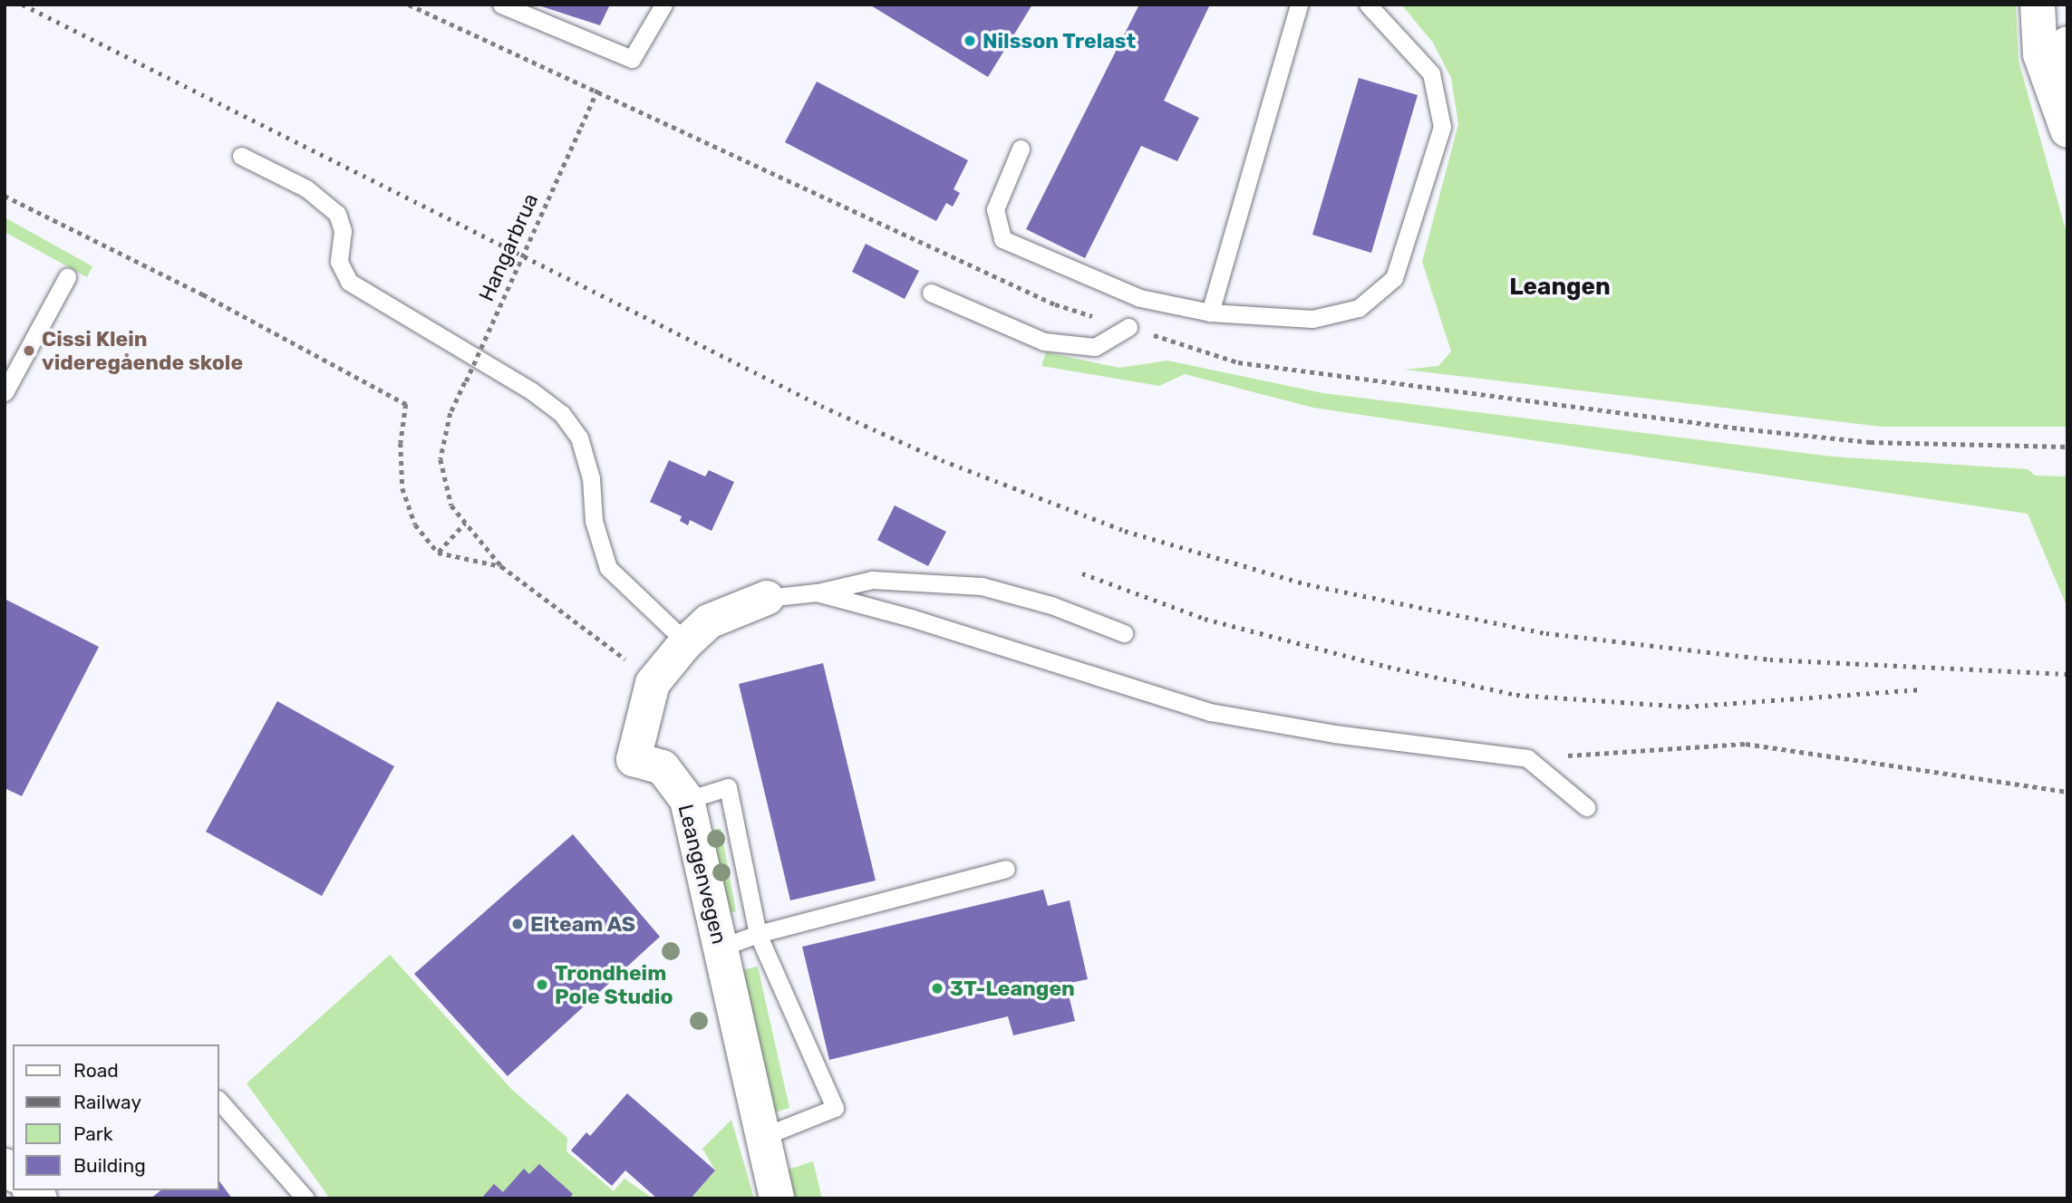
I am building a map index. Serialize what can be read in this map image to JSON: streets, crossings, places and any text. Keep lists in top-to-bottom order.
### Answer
{
  "streets": {
    "street": ["Leangenvegen"],
    "path": ["Hangarbrua"]
  },
  "districts": ["Leangen"],
  "places": [
    "Nilsson Trelast",
    "Cissi Klein videregående skole",
    "Elteam AS",
    "Trondheim Pole Studio",
    "3T-Leangen"
  ],
  "legend": [
    "Road",
    "Railway",
    "Park",
    "Building"
  ]
}
